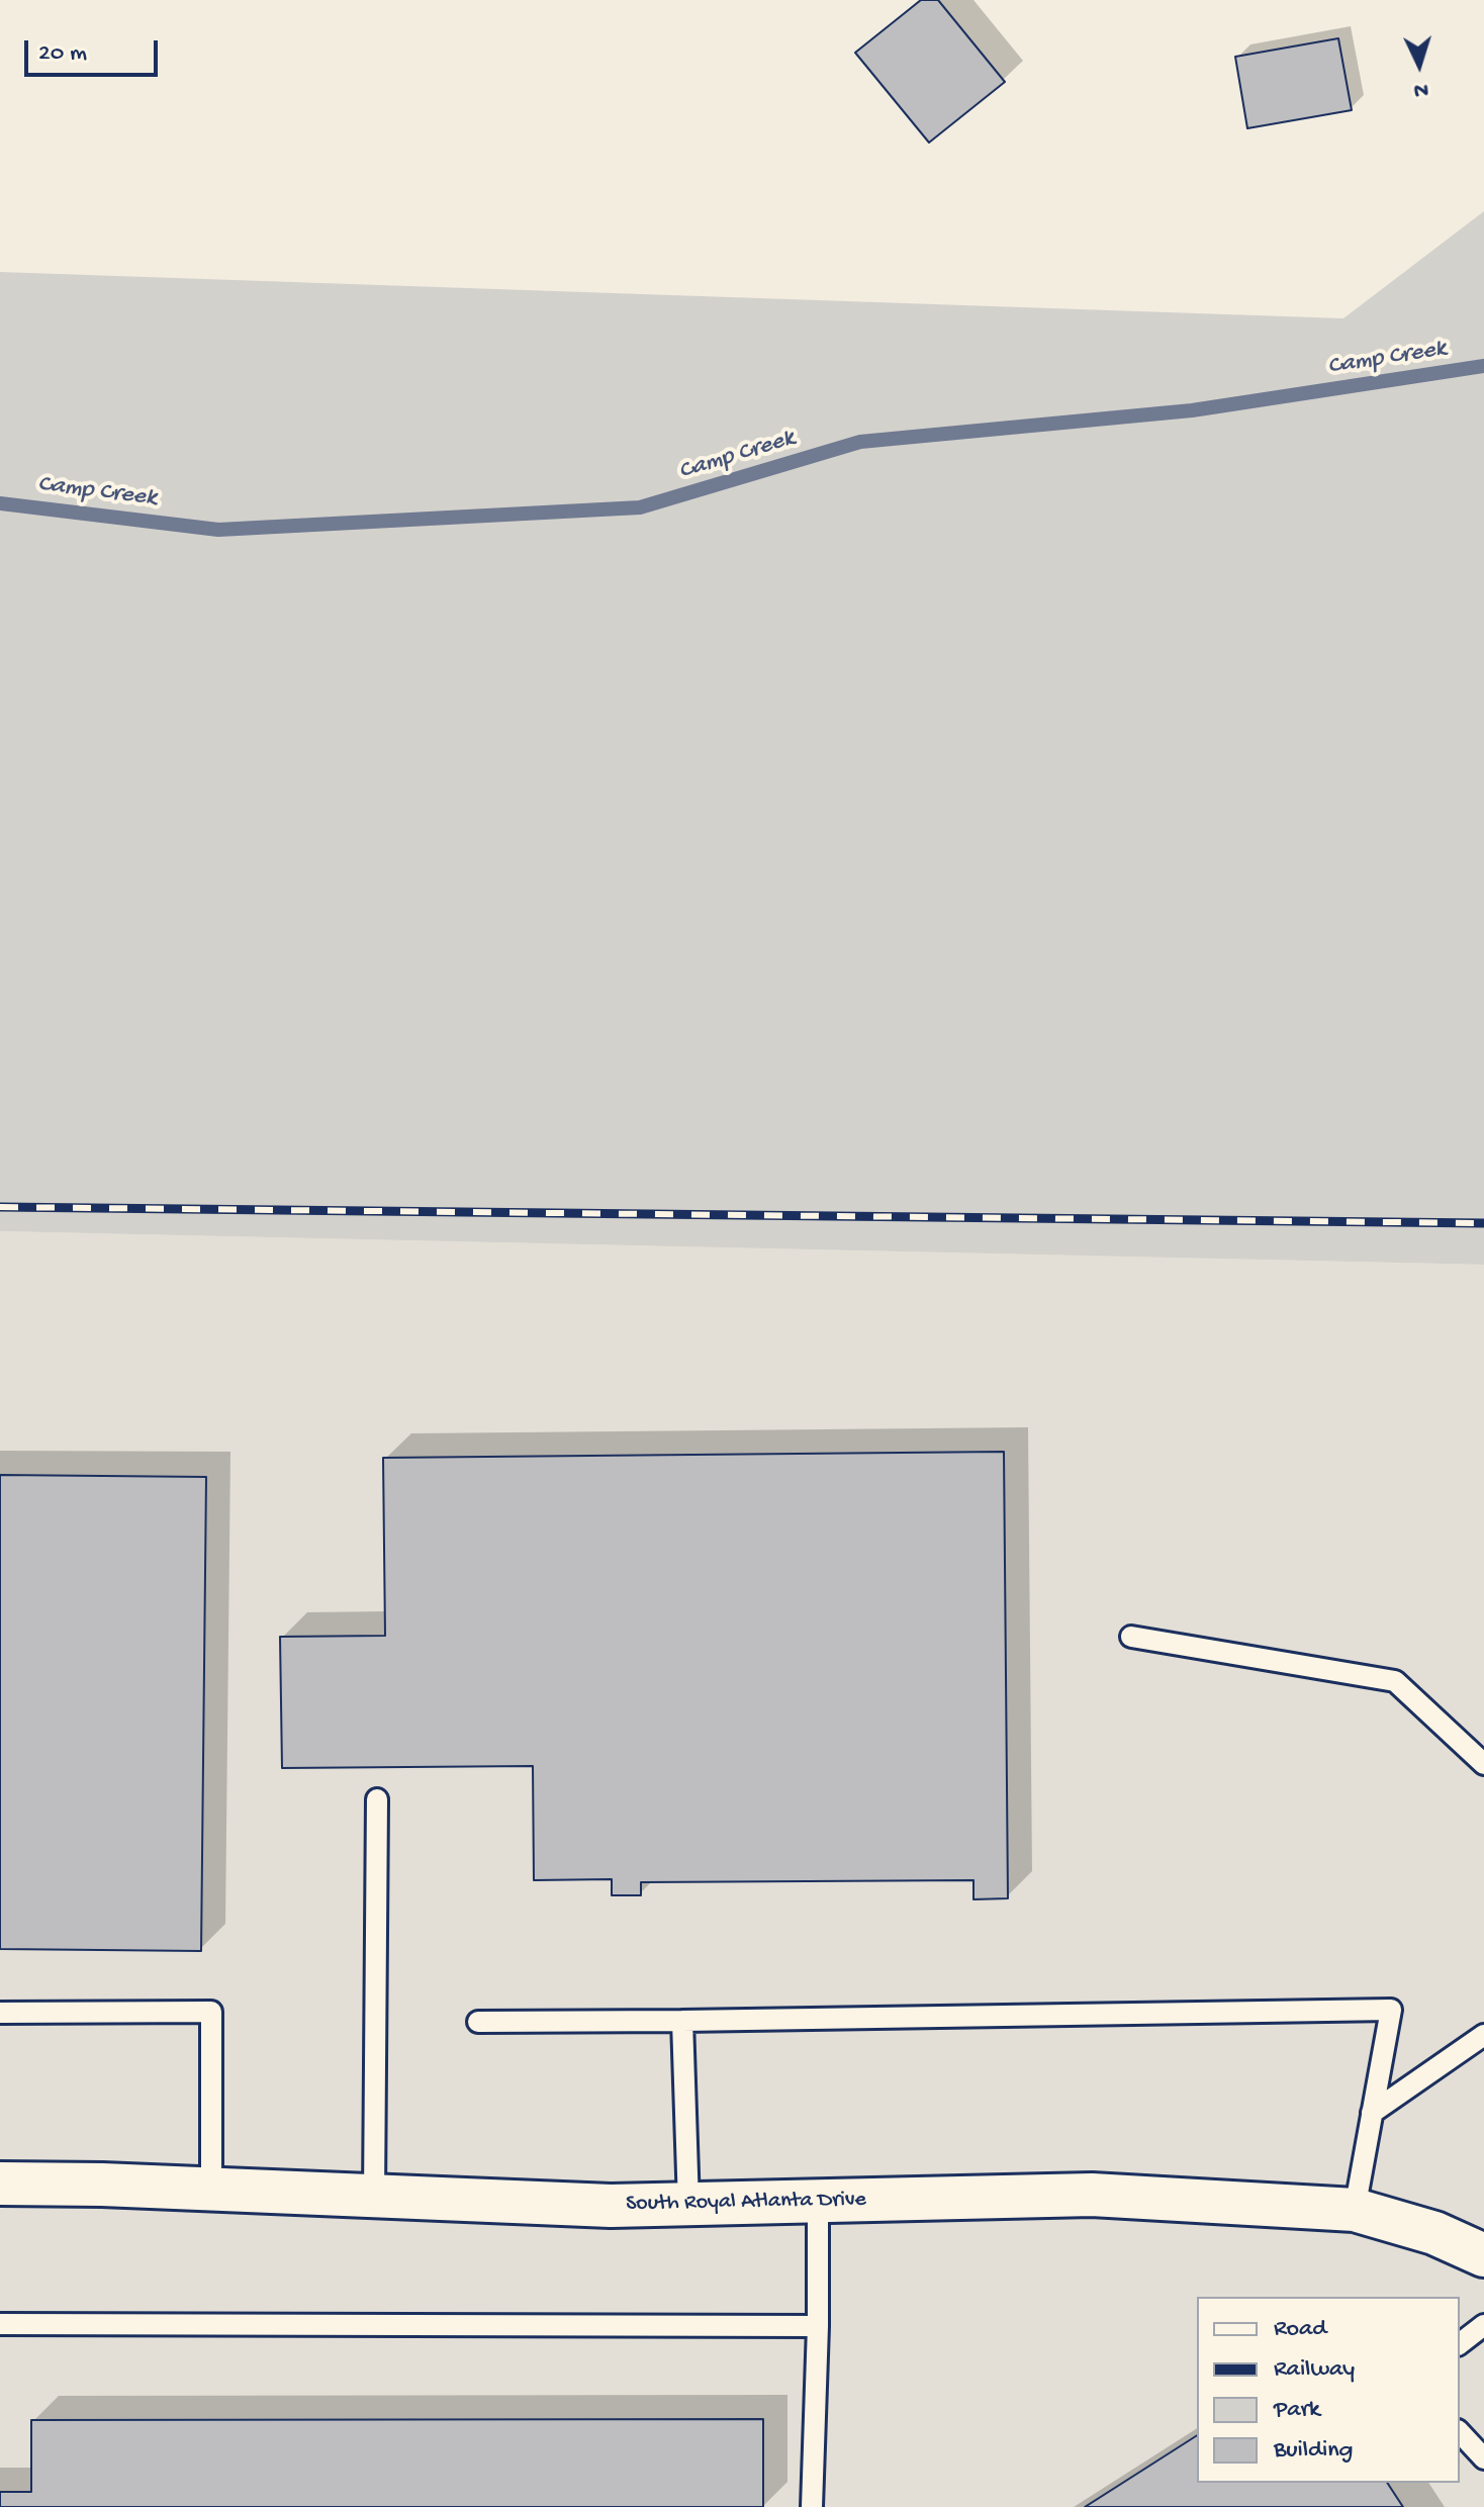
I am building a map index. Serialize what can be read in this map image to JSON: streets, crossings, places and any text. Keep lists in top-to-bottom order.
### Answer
{
  "streets": {
    "street": ["South Royal Atlanta Drive"]
  },
  "water": ["Camp Creek"],
  "legend": [
    "Road",
    "Railway",
    "Park",
    "Building"
  ],
  "scale_bar": "20 m",
  "north": "bottom"
}
